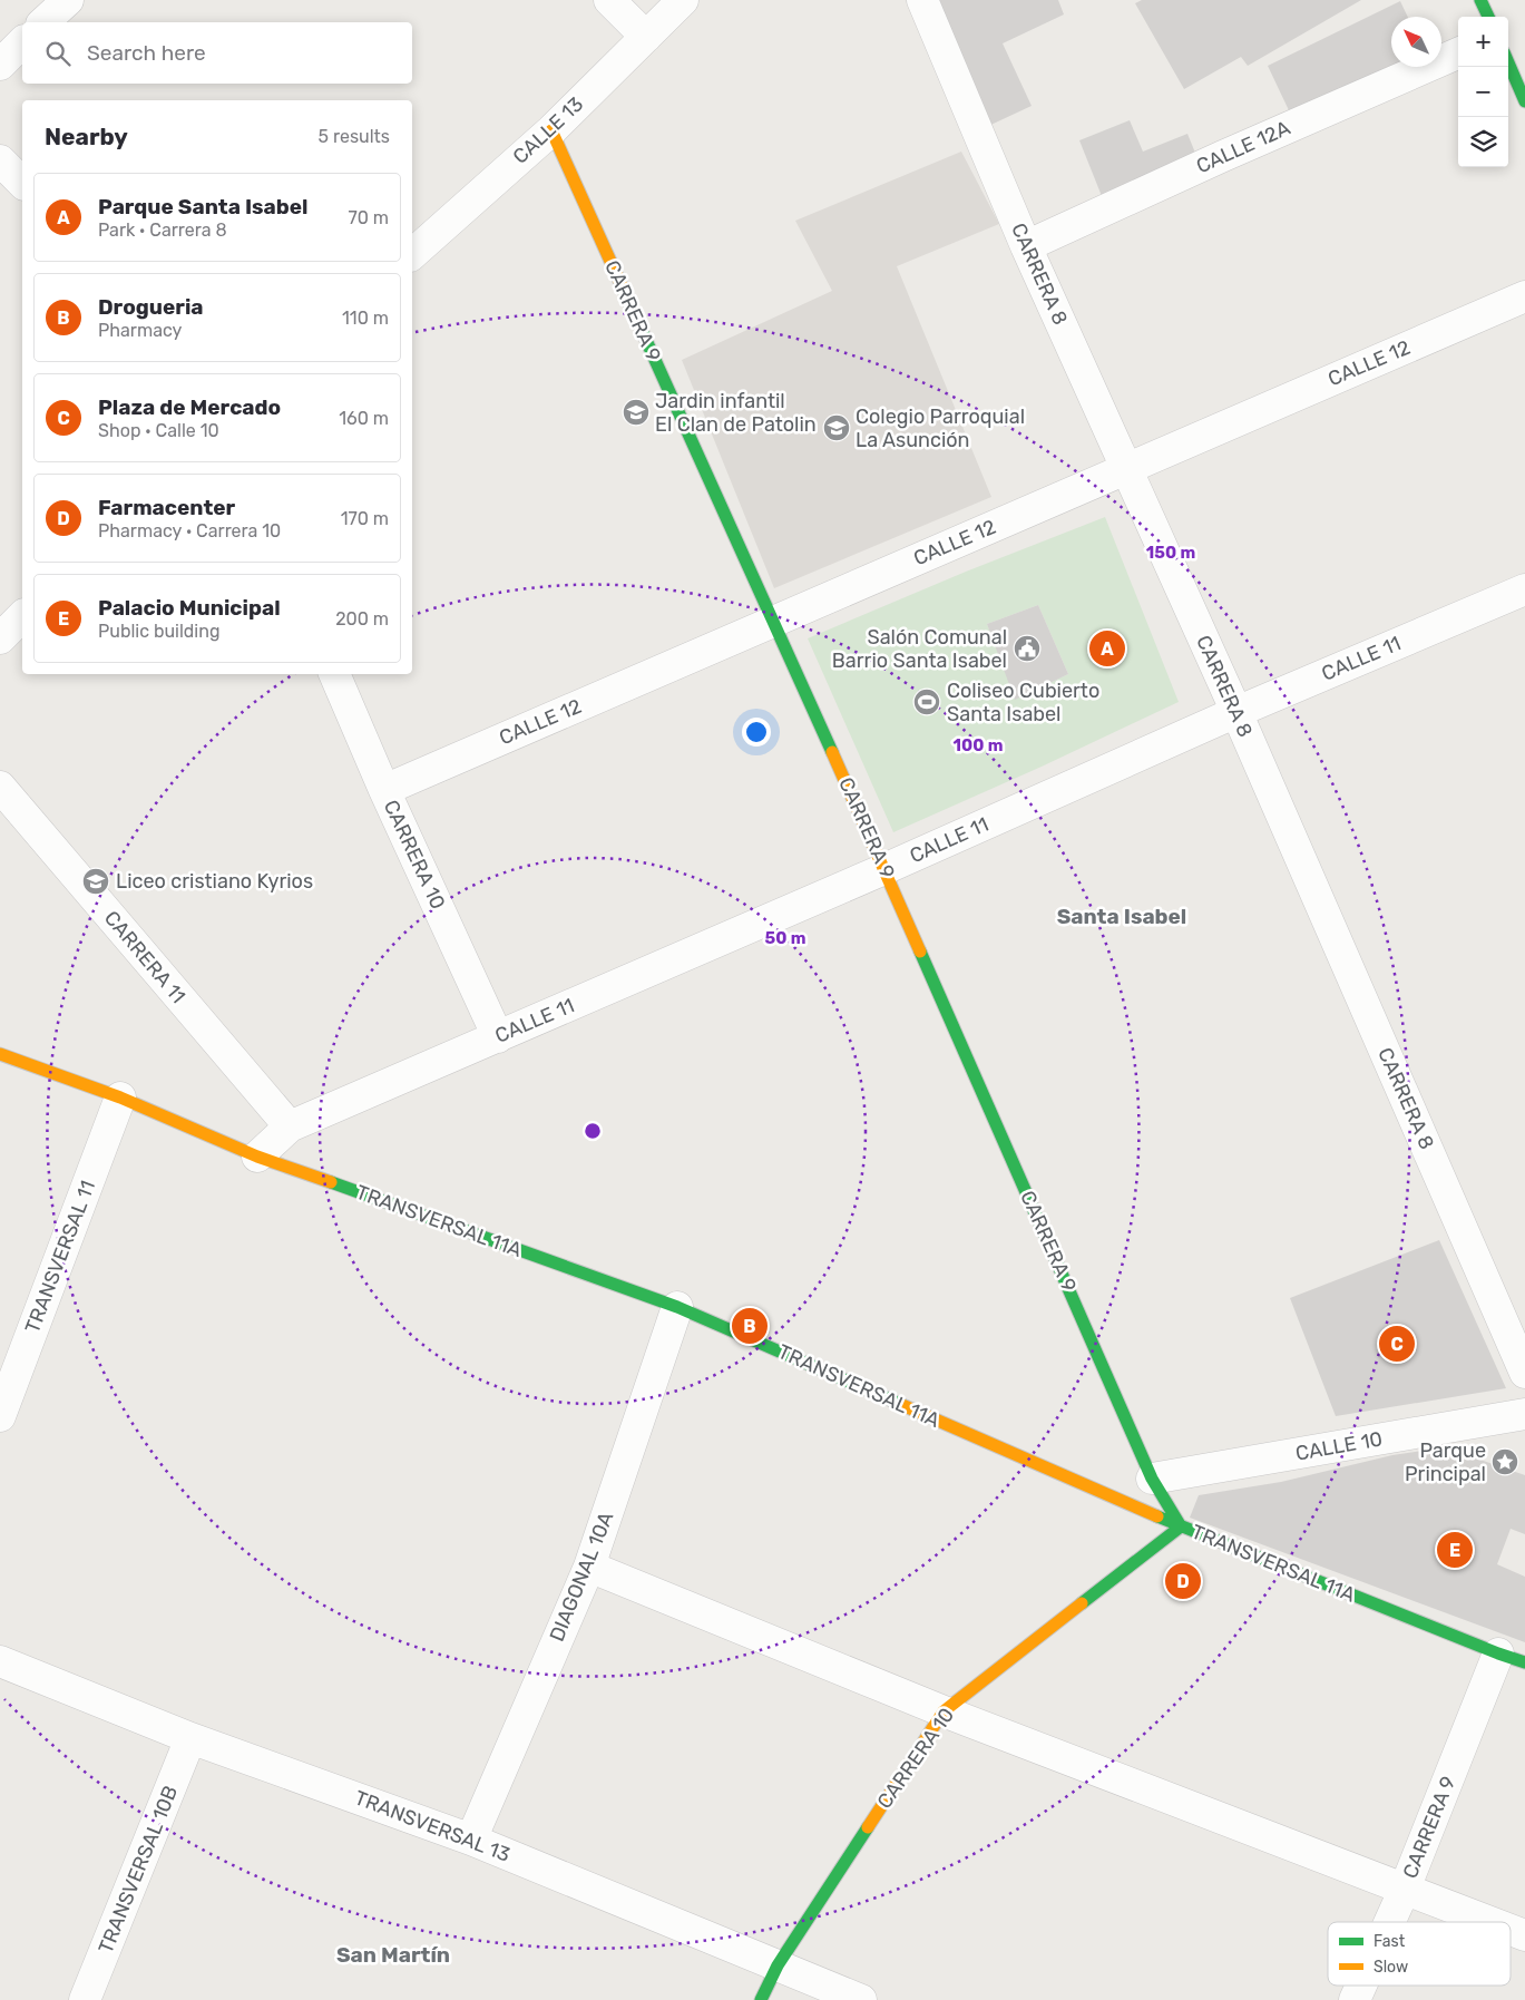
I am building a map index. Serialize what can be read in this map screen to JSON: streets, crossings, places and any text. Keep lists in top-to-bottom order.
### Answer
{
  "streets": {
    "street": [
      "CALLE 13",
      "CALLE 12A",
      "CARRERA 8",
      "CARRERA 9",
      "CALLE 12",
      "CALLE 11",
      "CARRERA 10",
      "CARRERA 11",
      "TRANSVERSAL 11A",
      "TRANSVERSAL 11",
      "CALLE 10",
      "DIAGONAL 10A",
      "TRANSVERSAL 13",
      "TRANSVERSAL 10B"
    ]
  },
  "crossings": [
    ["CALLE 13", "CARRERA 9"],
    ["CALLE 12A", "CARRERA 8"],
    ["CARRERA 8", "CALLE 12"],
    ["CARRERA 8", "CALLE 11"],
    ["CARRERA 9", "CALLE 12"],
    ["CARRERA 9", "CALLE 11"],
    ["CARRERA 9", "CARRERA 10"],
    ["CARRERA 9", "TRANSVERSAL 11A"],
    ["CARRERA 9", "CALLE 10"],
    ["CALLE 12", "CARRERA 10"],
    ["CALLE 11", "CARRERA 10"],
    ["CALLE 11", "CARRERA 11"],
    ["CALLE 11", "TRANSVERSAL 11A"],
    ["CARRERA 10", "TRANSVERSAL 11A"],
    ["CARRERA 10", "TRANSVERSAL 13"],
    ["TRANSVERSAL 11A", "TRANSVERSAL 11"],
    ["TRANSVERSAL 11A", "DIAGONAL 10A"],
    ["DIAGONAL 10A", "TRANSVERSAL 13"],
    ["TRANSVERSAL 13", "TRANSVERSAL 10B"]
  ],
  "districts": ["Santa Isabel", "San Martín"],
  "places": {
    "school or university": ["Jardin infantil El Clan de Patolin", "Colegio Parroquial La Asunción", "Liceo cristiano Kyrios"],
    "public building": ["Salón Comunal Barrio Santa Isabel"],
    "sports": ["Coliseo Cubierto Santa Isabel"],
    "place": ["Parque Principal"]
  },
  "legend": ["Fast", "Slow"],
  "north": "top left",
  "page": {
    "map_buttons": ["+", "−"],
    "search": "Search here",
    "heading": ["Nearby", "5 results"],
    "list": [
      {
        "mark": "A",
        "name": "Parque Santa Isabel",
        "note": "Park · Carrera 8",
        "value": "70 m"
      },
      {
        "mark": "B",
        "name": "Drogueria",
        "note": "Pharmacy",
        "value": "110 m"
      },
      {
        "mark": "C",
        "name": "Plaza de Mercado",
        "note": "Shop · Calle 10",
        "value": "160 m"
      },
      {
        "mark": "D",
        "name": "Farmacenter",
        "note": "Pharmacy · Carrera 10",
        "value": "170 m"
      },
      {
        "mark": "E",
        "name": "Palacio Municipal",
        "note": "Public building",
        "value": "200 m"
      }
    ],
    "pins": [
      "A",
      "B",
      "C",
      "E",
      "D"
    ]
  },
  "rings": ["150 m", "100 m", "50 m"]
}
